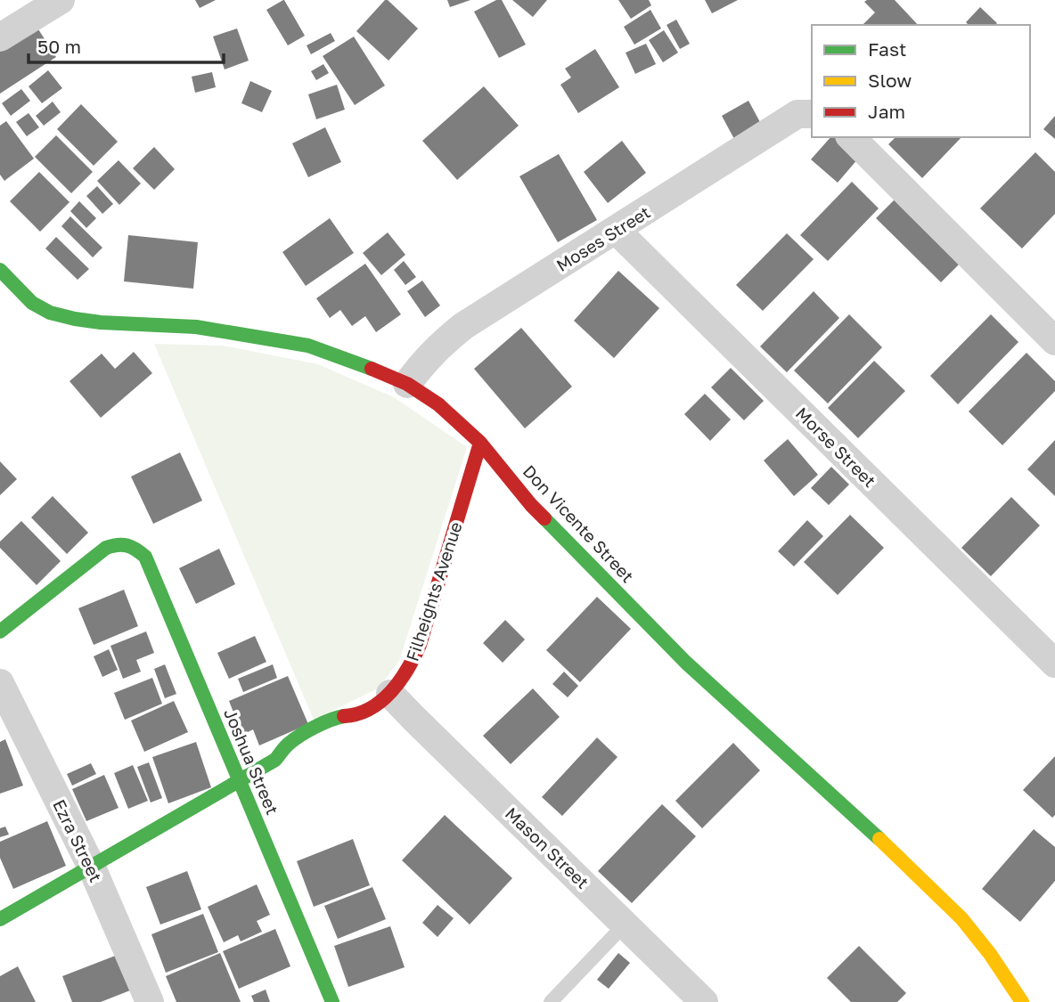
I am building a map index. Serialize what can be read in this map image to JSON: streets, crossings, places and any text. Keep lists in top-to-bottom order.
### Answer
{
  "streets": {
    "street": [
      "Moses Street",
      "Morse Street",
      "Don Vicente Street",
      "Filheights Avenue",
      "Joshua Street",
      "Ezra Street",
      "Mason Street"
    ]
  },
  "crossings": [
    ["Moses Street", "Morse Street"],
    ["Moses Street", "Don Vicente Street"],
    ["Don Vicente Street", "Filheights Avenue"],
    ["Filheights Avenue", "Joshua Street"],
    ["Filheights Avenue", "Ezra Street"],
    ["Filheights Avenue", "Mason Street"]
  ],
  "legend": ["Fast", "Slow", "Jam"],
  "scale_bar": "50 m"
}
